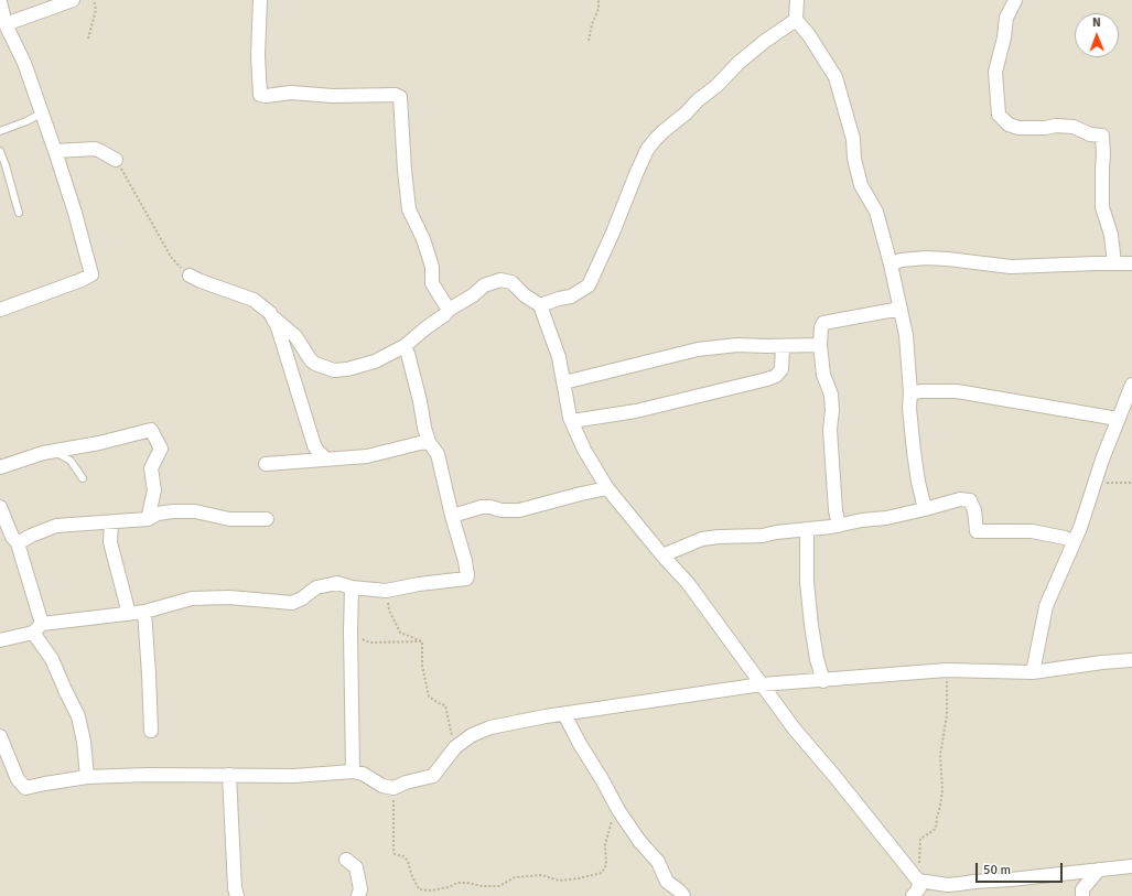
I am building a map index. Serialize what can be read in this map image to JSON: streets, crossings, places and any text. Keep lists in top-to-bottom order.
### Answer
{
  "scale_bar": "50 m",
  "north": "top"
}
